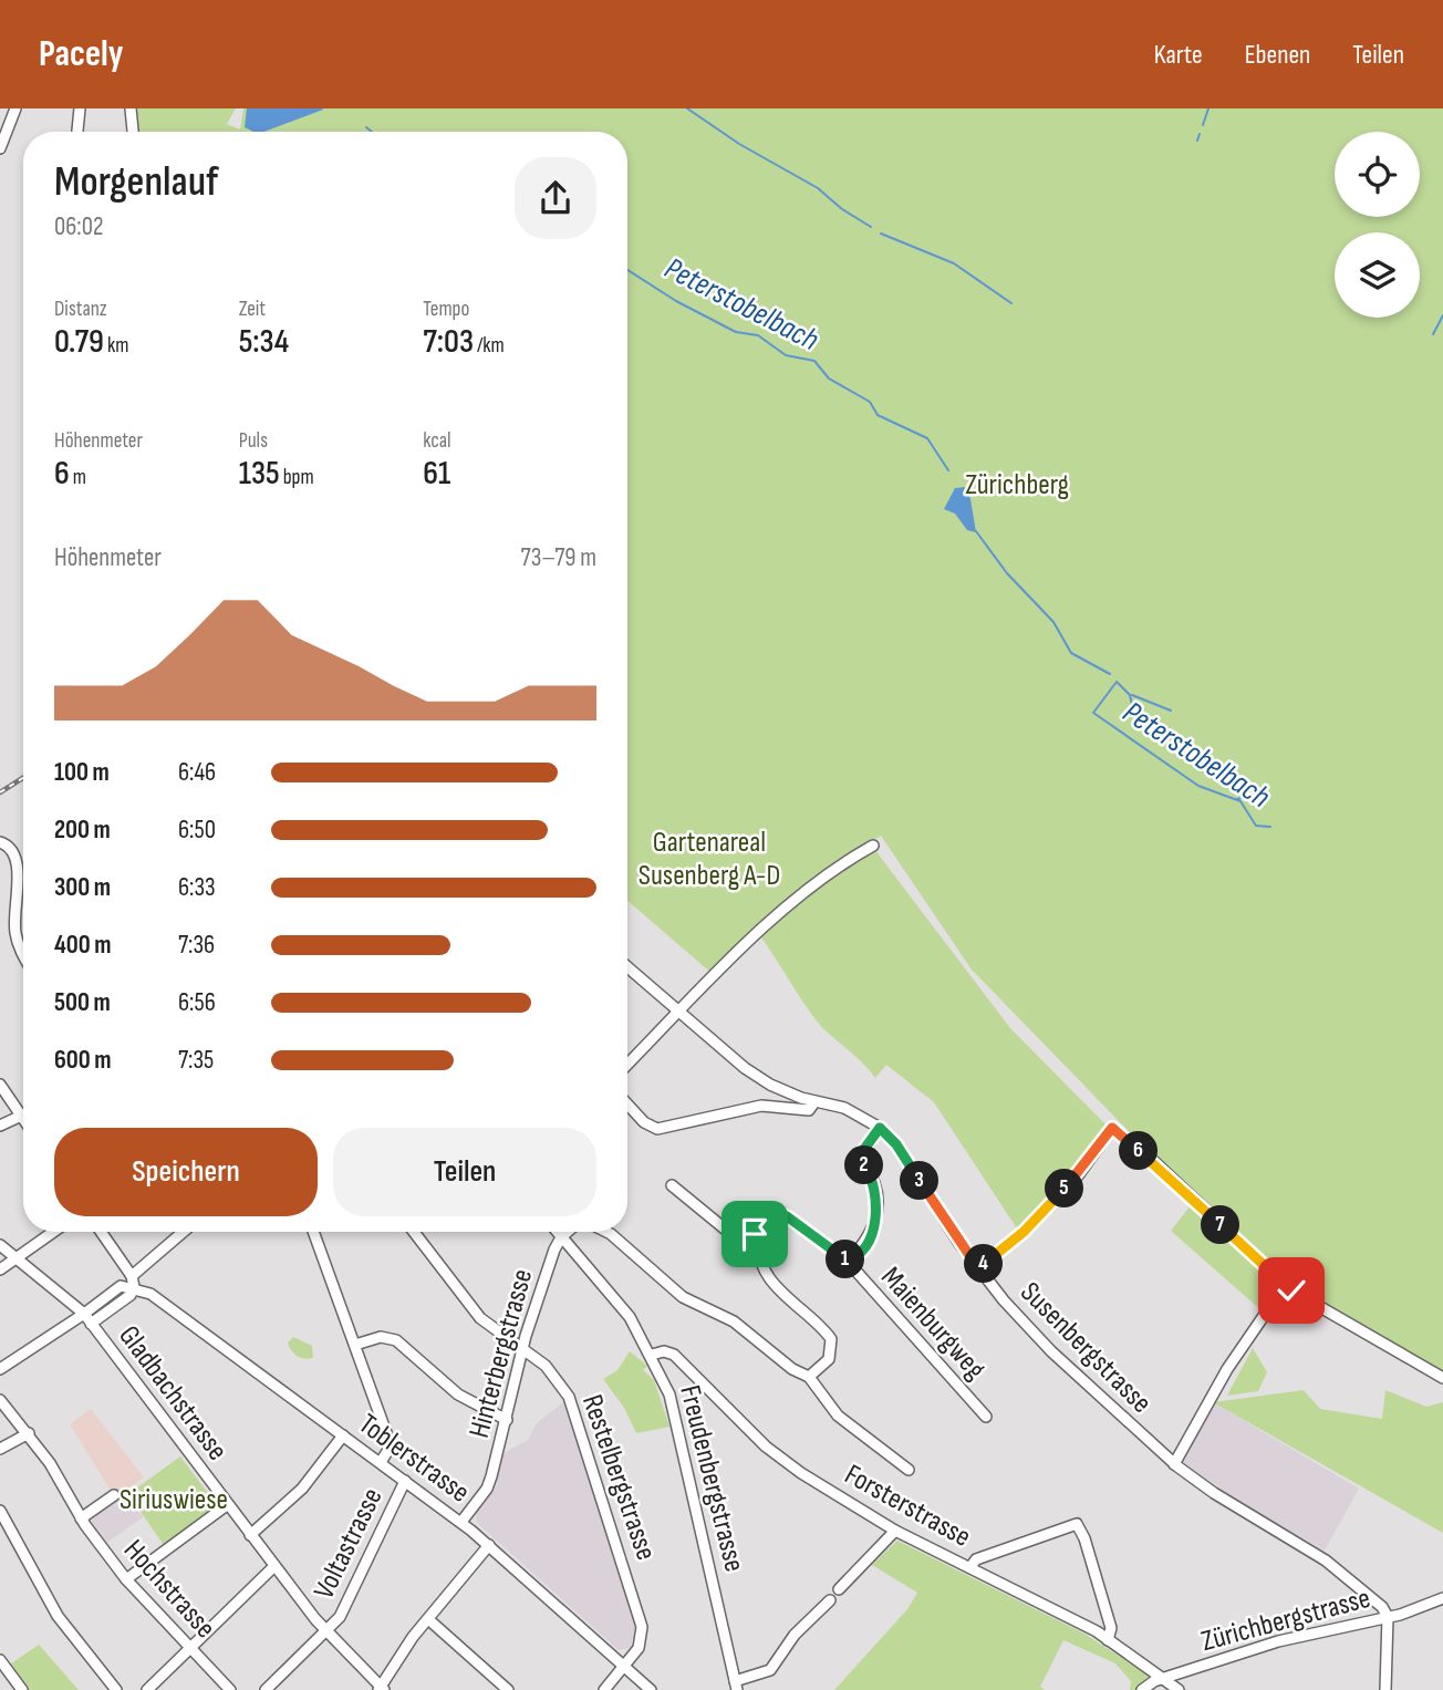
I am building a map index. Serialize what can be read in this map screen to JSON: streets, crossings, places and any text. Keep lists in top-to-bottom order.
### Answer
{
  "streets": {
    "street": [
      "Maienburgweg",
      "Susenbergstrasse",
      "Hinterbergstrasse",
      "Gladbachstrasse",
      "Toblerstrasse",
      "Restelbergstrasse",
      "Freudenbergstrasse",
      "Forsterstrasse",
      "Voltastrasse",
      "Hochstrasse",
      "Zürichbergstrasse"
    ]
  },
  "crossings": [
    ["Susenbergstrasse", "Zürichbergstrasse"],
    ["Hinterbergstrasse", "Toblerstrasse"],
    ["Hinterbergstrasse", "Restelbergstrasse"],
    ["Hinterbergstrasse", "Freudenbergstrasse"],
    ["Gladbachstrasse", "Voltastrasse"],
    ["Toblerstrasse", "Restelbergstrasse"],
    ["Toblerstrasse", "Voltastrasse"],
    ["Freudenbergstrasse", "Forsterstrasse"],
    ["Forsterstrasse", "Zürichbergstrasse"]
  ],
  "water": ["Peterstobelbach"],
  "parks": ["Zürichberg", "Gartenareal Susenberg A-D", "Siriuswiese"],
  "page": {
    "header": "Pacely",
    "nav": ["Karte", "Ebenen", "Teilen"],
    "heading": ["Morgenlauf", "06:02"],
    "stats": [
      ["Distanz", "0.79 km"],
      ["Zeit", "5:34"],
      ["Tempo", "7:03 /km"],
      ["Höhenmeter", "6 m"],
      ["Puls", "135 bpm"],
      ["kcal", "61"]
    ],
    "chart": ["Höhenmeter", "73–79 m"],
    "list": [
      {
        "name": "100 m",
        "note": "6:46"
      },
      {
        "name": "200 m",
        "note": "6:50"
      },
      {
        "name": "300 m",
        "note": "6:33"
      },
      {
        "name": "400 m",
        "note": "7:36"
      },
      {
        "name": "500 m",
        "note": "6:56"
      },
      {
        "name": "600 m",
        "note": "7:35"
      }
    ],
    "buttons": ["Speichern", "Teilen"],
    "pins": [
      "6",
      "2",
      "3",
      "5",
      "7",
      "1",
      "4"
    ]
  }
}
